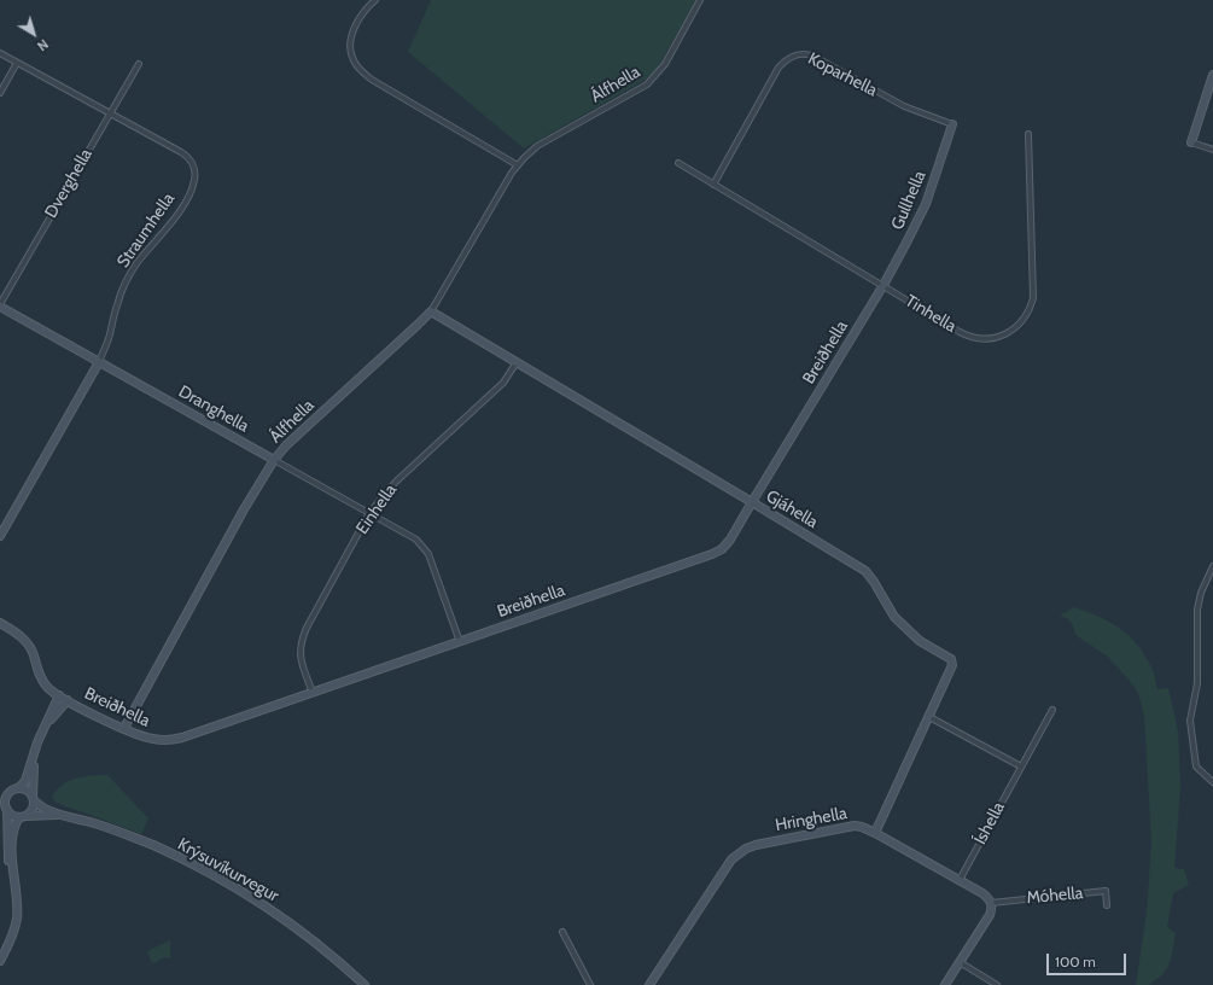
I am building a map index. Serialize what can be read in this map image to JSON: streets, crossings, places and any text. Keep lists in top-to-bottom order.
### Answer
{
  "streets": {
    "street": [
      "Koparhella",
      "Álfhella",
      "Dverghella",
      "Gullhella",
      "Straumhella",
      "Tinhella",
      "Breiðhella",
      "Dranghella",
      "Einhella",
      "Gjáhella",
      "Hringhella",
      "Íshella",
      "Krýsuvíkurvegur",
      "Móhella"
    ]
  },
  "crossings": [
    ["Koparhella", "Gullhella"],
    ["Koparhella", "Tinhella"],
    ["Álfhella", "Breiðhella"],
    ["Álfhella", "Dranghella"],
    ["Álfhella", "Gjáhella"],
    ["Dverghella", "Straumhella"],
    ["Dverghella", "Dranghella"],
    ["Gullhella", "Tinhella"],
    ["Gullhella", "Breiðhella"],
    ["Straumhella", "Dranghella"],
    ["Tinhella", "Breiðhella"],
    ["Breiðhella", "Dranghella"],
    ["Breiðhella", "Einhella"],
    ["Breiðhella", "Gjáhella"],
    ["Dranghella", "Einhella"],
    ["Einhella", "Gjáhella"],
    ["Gjáhella", "Hringhella"],
    ["Hringhella", "Íshella"],
    ["Hringhella", "Móhella"]
  ],
  "scale_bar": "100 m",
  "north": "bottom right"
}
